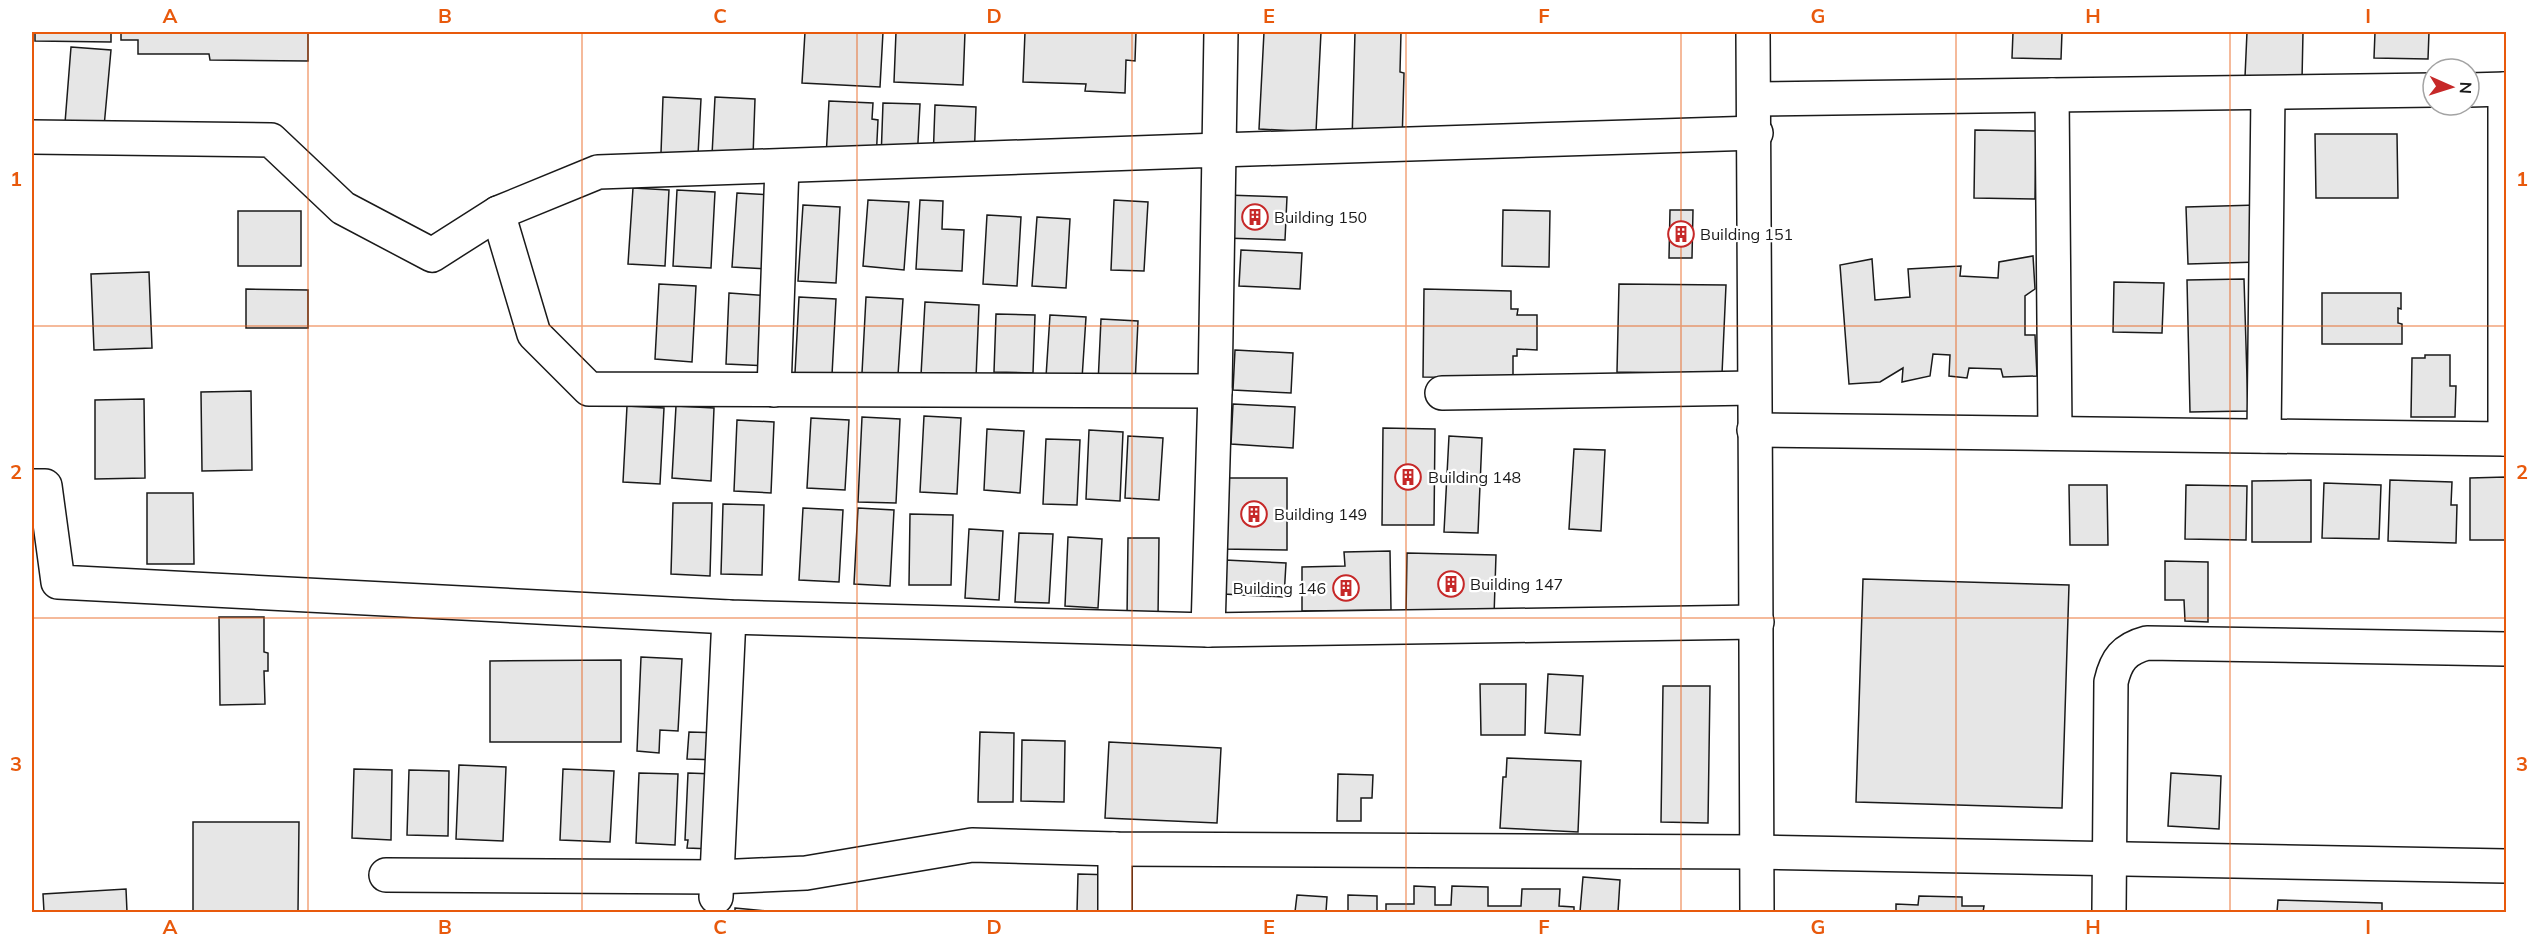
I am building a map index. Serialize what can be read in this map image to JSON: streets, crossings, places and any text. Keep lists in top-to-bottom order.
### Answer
{
  "places": {
    "building": [
      "Building 150",
      "Building 151",
      "Building 148",
      "Building 149",
      "Building 147",
      "Building 146"
    ]
  },
  "north": "right",
  "grid": {
    "columns": [
      "A",
      "B",
      "C",
      "D",
      "E",
      "F",
      "G",
      "H",
      "I"
    ],
    "rows": ["1", "2", "3"]
  }
}
